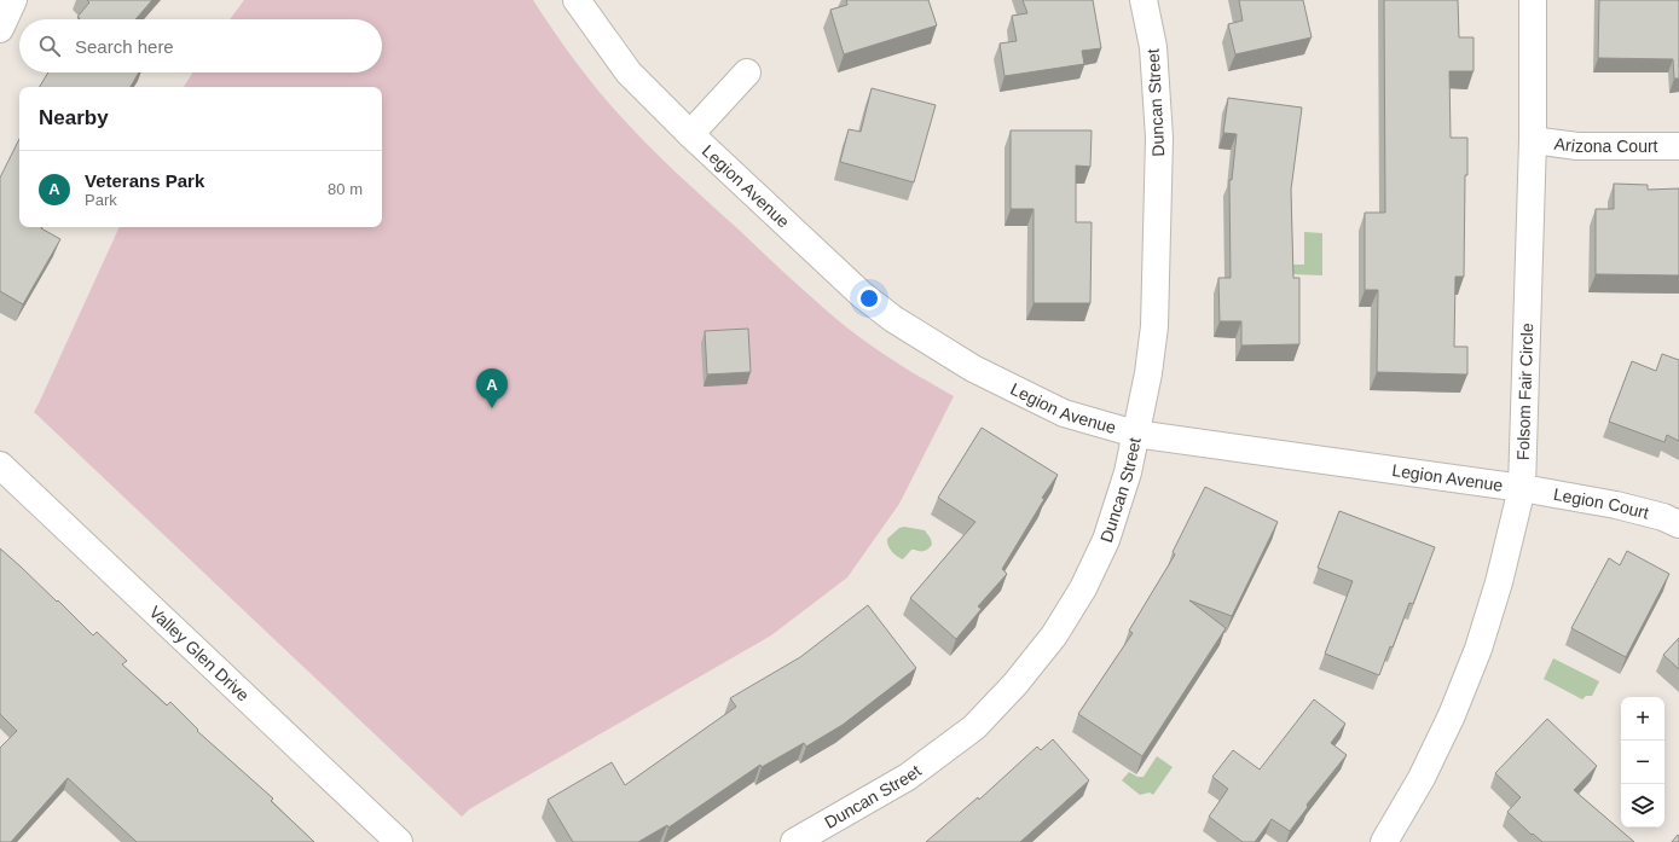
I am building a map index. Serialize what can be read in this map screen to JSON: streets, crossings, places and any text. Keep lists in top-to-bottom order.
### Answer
{
  "streets": {
    "street": [
      "Duncan Street",
      "Arizona Court",
      "Legion Avenue",
      "Folsom Fair Circle",
      "Legion Court",
      "Valley Glen Drive"
    ]
  },
  "crossings": [
    ["Duncan Street", "Legion Avenue"],
    ["Arizona Court", "Folsom Fair Circle"],
    ["Legion Avenue", "Folsom Fair Circle"],
    ["Legion Avenue", "Legion Court"],
    ["Folsom Fair Circle", "Legion Court"]
  ],
  "page": {
    "search": "Search here",
    "heading": "Nearby",
    "list": [
      {
        "mark": "A",
        "name": "Veterans Park",
        "note": "Park",
        "value": "80 m"
      }
    ],
    "pins": "A",
    "map_buttons": ["+", "−"]
  }
}
